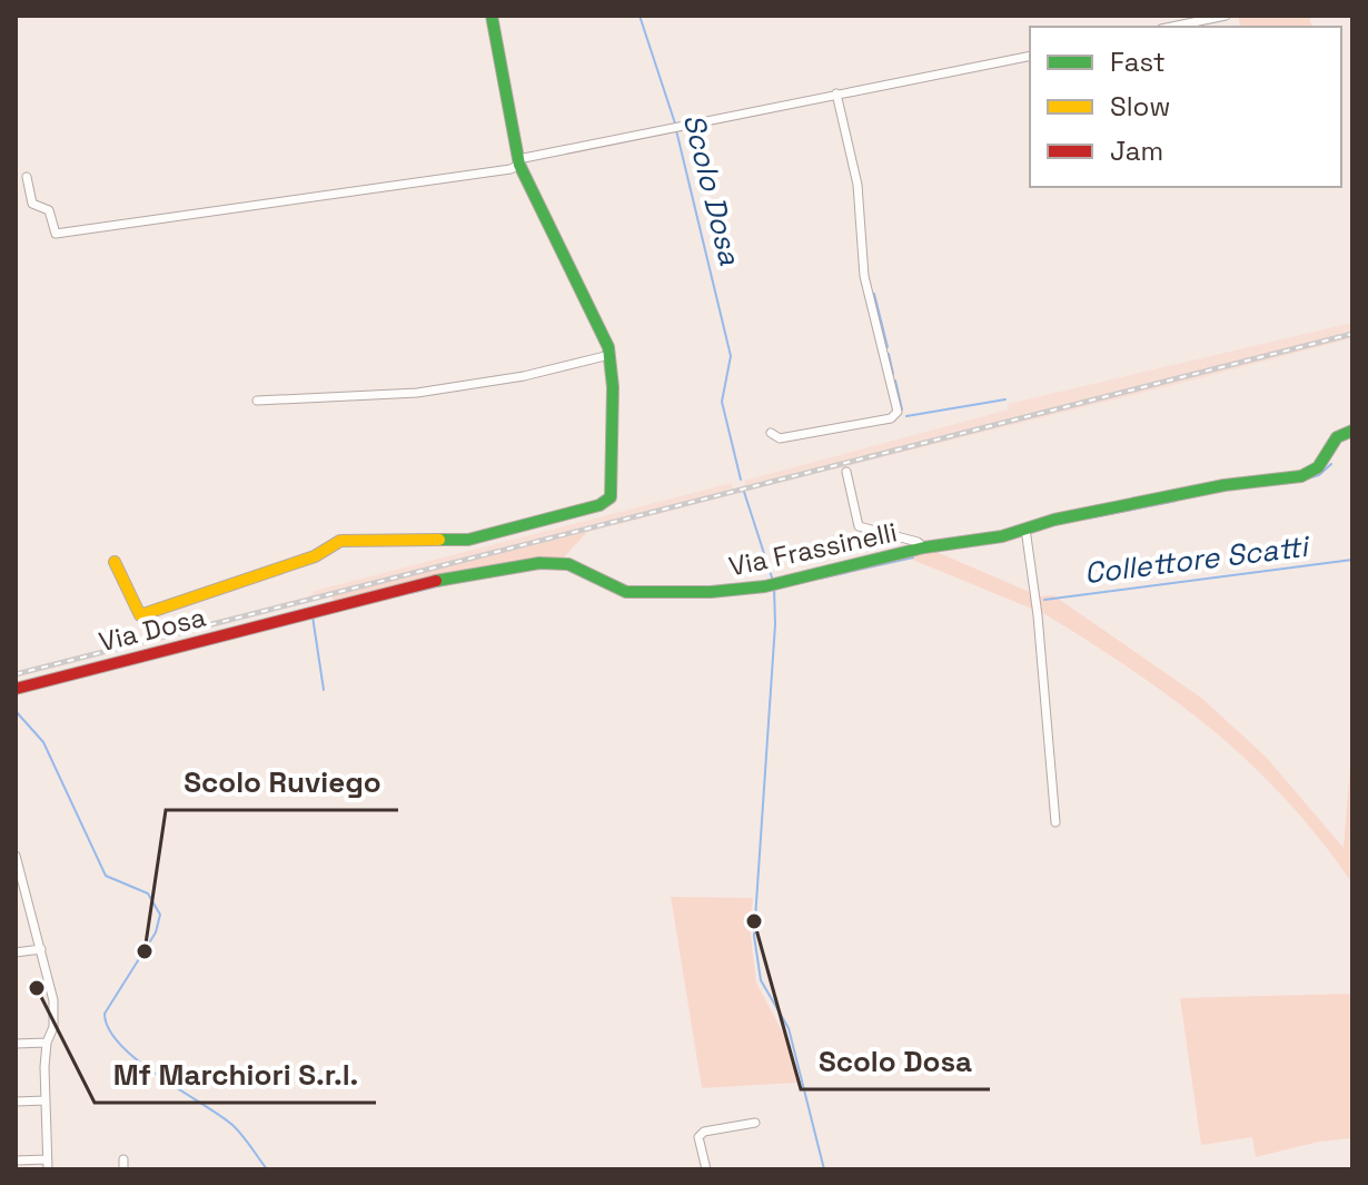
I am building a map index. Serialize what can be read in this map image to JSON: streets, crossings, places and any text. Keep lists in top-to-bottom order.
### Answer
{
  "streets": {
    "street": ["Via Frassinelli", "Via Dosa"]
  },
  "crossings": [
    ["Via Frassinelli", "Via Dosa"]
  ],
  "water": ["Scolo Dosa", "Collettore Scatti"],
  "places": ["Scolo Dosa", "Scolo Ruviego", "Mf Marchiori S.r.l."],
  "legend": ["Fast", "Slow", "Jam"]
}
